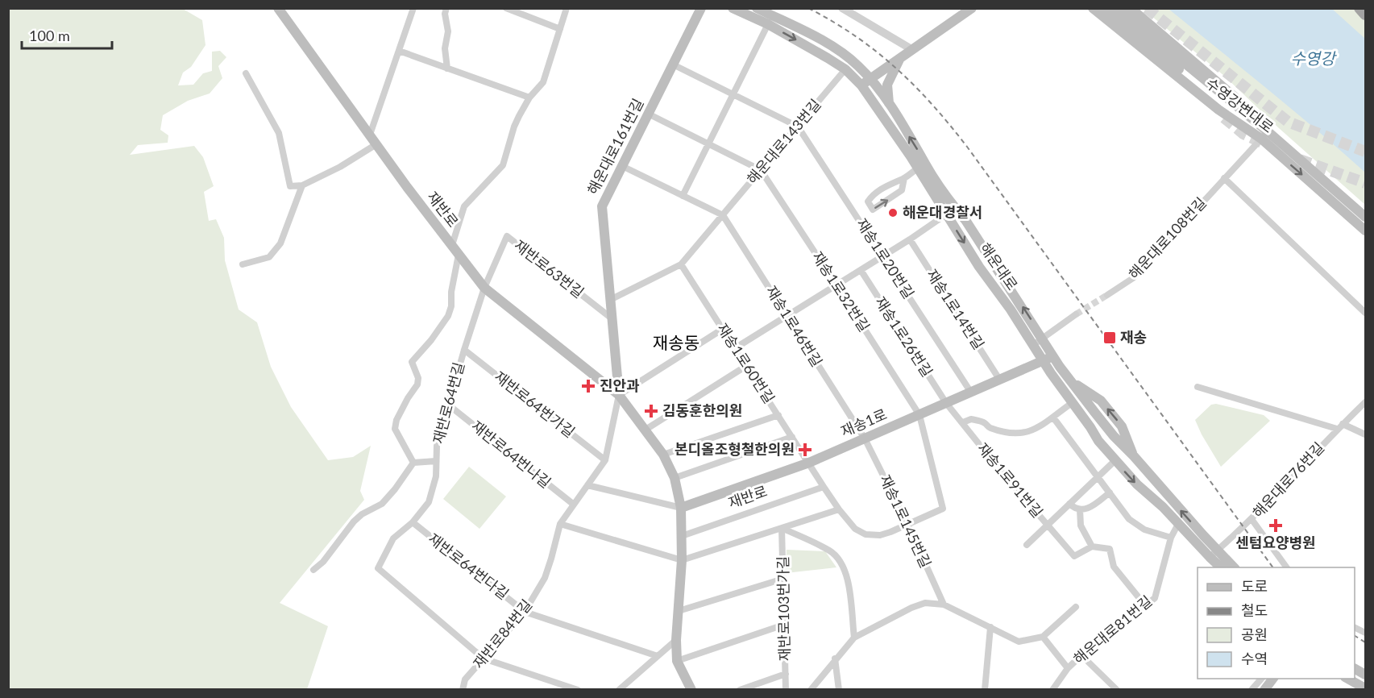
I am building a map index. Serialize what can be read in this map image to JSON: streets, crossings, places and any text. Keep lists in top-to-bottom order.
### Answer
{
  "streets": {
    "main road": [
      "수영강변대로",
      "해운대로161번길",
      "재반로",
      "해운대로",
      "재송1로"
    ],
    "street": [
      "해운대로143번길",
      "해운대로108번길",
      "재송1로20번길",
      "재반로63번길",
      "재송1로32번길",
      "재송1로14번길",
      "재송1로46번길",
      "재송1로26번길",
      "재송1로60번길",
      "재반로64번길",
      "재반로64번가길",
      "재반로64번나길",
      "재송1로91번길",
      "해운대로76번길",
      "재송1로145번길",
      "재반로64번다길",
      "재반로103번가길",
      "해운대로81번길",
      "재반로84번길"
    ]
  },
  "crossings": [
    ["수영강변대로", "해운대로108번길"],
    ["해운대로143번길", "해운대로161번길"],
    ["해운대로143번길", "재송1로20번길"],
    ["해운대로143번길", "해운대로"],
    ["해운대로143번길", "재송1로32번길"],
    ["해운대로143번길", "재송1로46번길"],
    ["해운대로143번길", "재송1로60번길"],
    ["해운대로161번길", "재반로"],
    ["해운대로161번길", "재반로63번길"],
    ["해운대로161번길", "재반로84번길"],
    ["재반로", "재반로63번길"],
    ["재반로", "재송1로60번길"],
    ["재반로", "재반로64번길"],
    ["재반로", "재송1로"],
    ["재반로", "재반로84번길"],
    ["재송1로20번길", "재송1로"],
    ["해운대로", "재송1로"],
    ["해운대로", "해운대로76번길"],
    ["해운대로", "해운대로81번길"],
    ["재반로63번길", "재반로64번길"],
    ["재송1로32번길", "재송1로60번길"],
    ["재송1로32번길", "재송1로"],
    ["재송1로32번길", "재송1로145번길"],
    ["재송1로14번길", "재송1로"],
    ["재송1로46번길", "재송1로"],
    ["재송1로46번길", "재송1로145번길"],
    ["재송1로26번길", "재송1로"],
    ["재송1로26번길", "재송1로91번길"],
    ["재송1로60번길", "재송1로"],
    ["재송1로60번길", "재송1로145번길"],
    ["재반로64번길", "재반로64번가길"],
    ["재반로64번길", "재반로64번나길"],
    ["재반로64번길", "재반로64번다길"],
    ["재반로64번길", "재반로84번길"],
    ["재반로64번가길", "재반로84번길"],
    ["재송1로", "재송1로91번길"],
    ["재송1로", "재송1로145번길"],
    ["재반로64번나길", "재반로84번길"],
    ["재반로64번다길", "재반로84번길"]
  ],
  "districts": ["재송동"],
  "water": ["수영강"],
  "places": {
    "other": ["해운대경찰서"],
    "transit": ["재송"],
    "health": [
      "진안과",
      "김동훈한의원",
      "본디올조형철한의원",
      "센텀요양병원"
    ]
  },
  "legend": [
    "도로",
    "철도",
    "공원",
    "수역"
  ],
  "scale_bar": "100 m"
}
